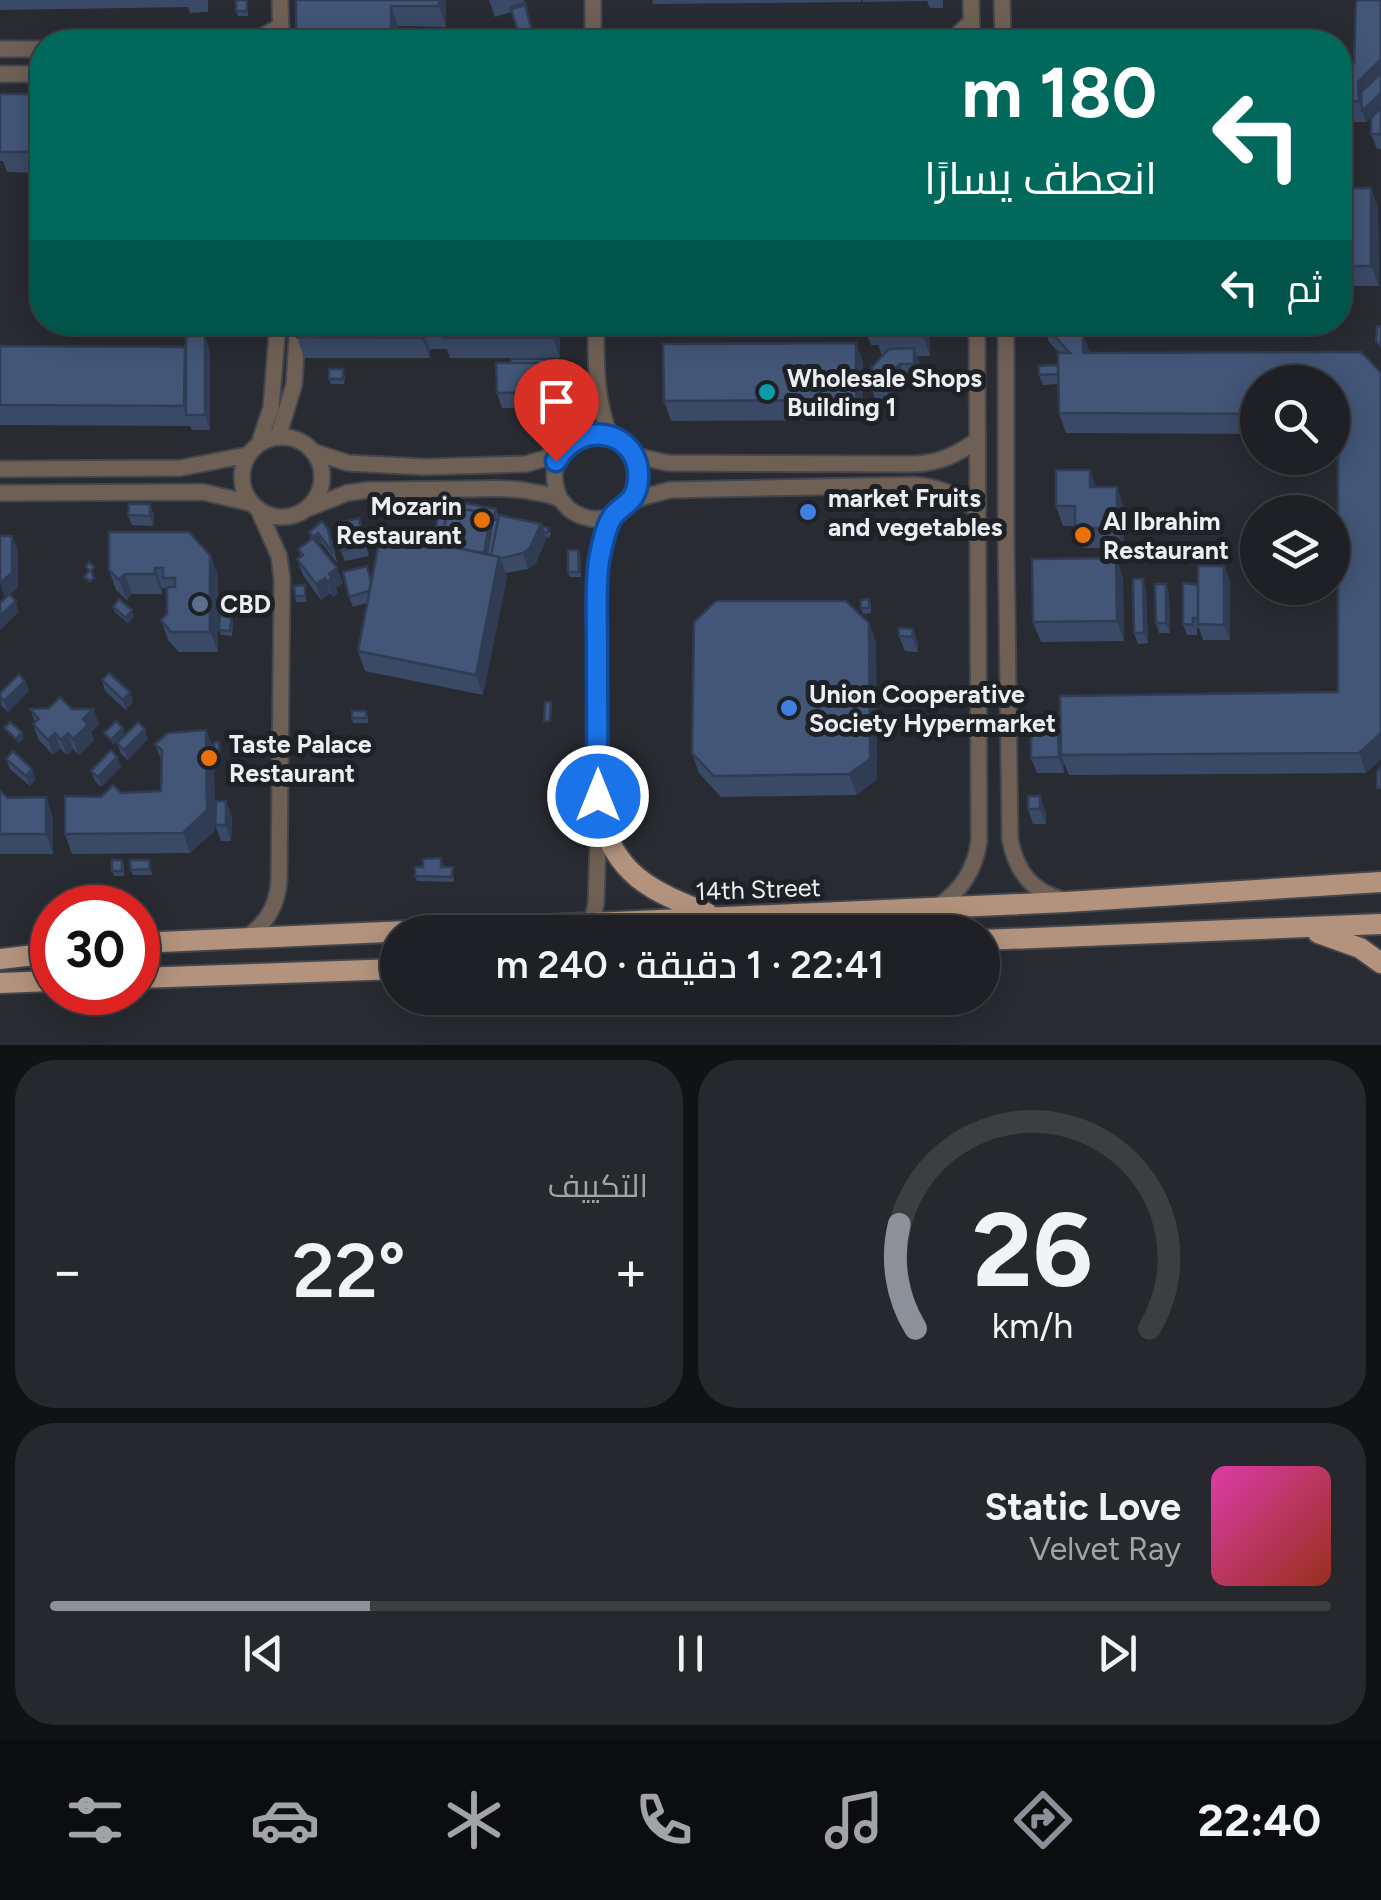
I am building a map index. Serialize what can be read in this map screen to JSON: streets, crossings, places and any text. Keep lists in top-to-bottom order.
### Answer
{
  "streets": {
    "main road": ["14th Street"]
  },
  "places": [
    "Wholesale Shops Building 1",
    "market Fruits and vegetables",
    "Mozarin Restaurant",
    "Al Ibrahim Restaurant",
    "CBD",
    "Union Cooperative Society Hypermarket",
    "Taste Palace Restaurant"
  ],
  "page": {
    "turn": ["180 m", "انعطف يسارًا"],
    "then": "ثم",
    "limit": "30",
    "trip": "22:41 · 1 دقيقة · 240 m",
    "tile": "التكييف",
    "heat": ["−", "22°", "+"],
    "song": ["Static Love", "Velvet Ray"],
    "tabs": "22:40",
    "gauge": ["26", "km/h"]
  }
}
